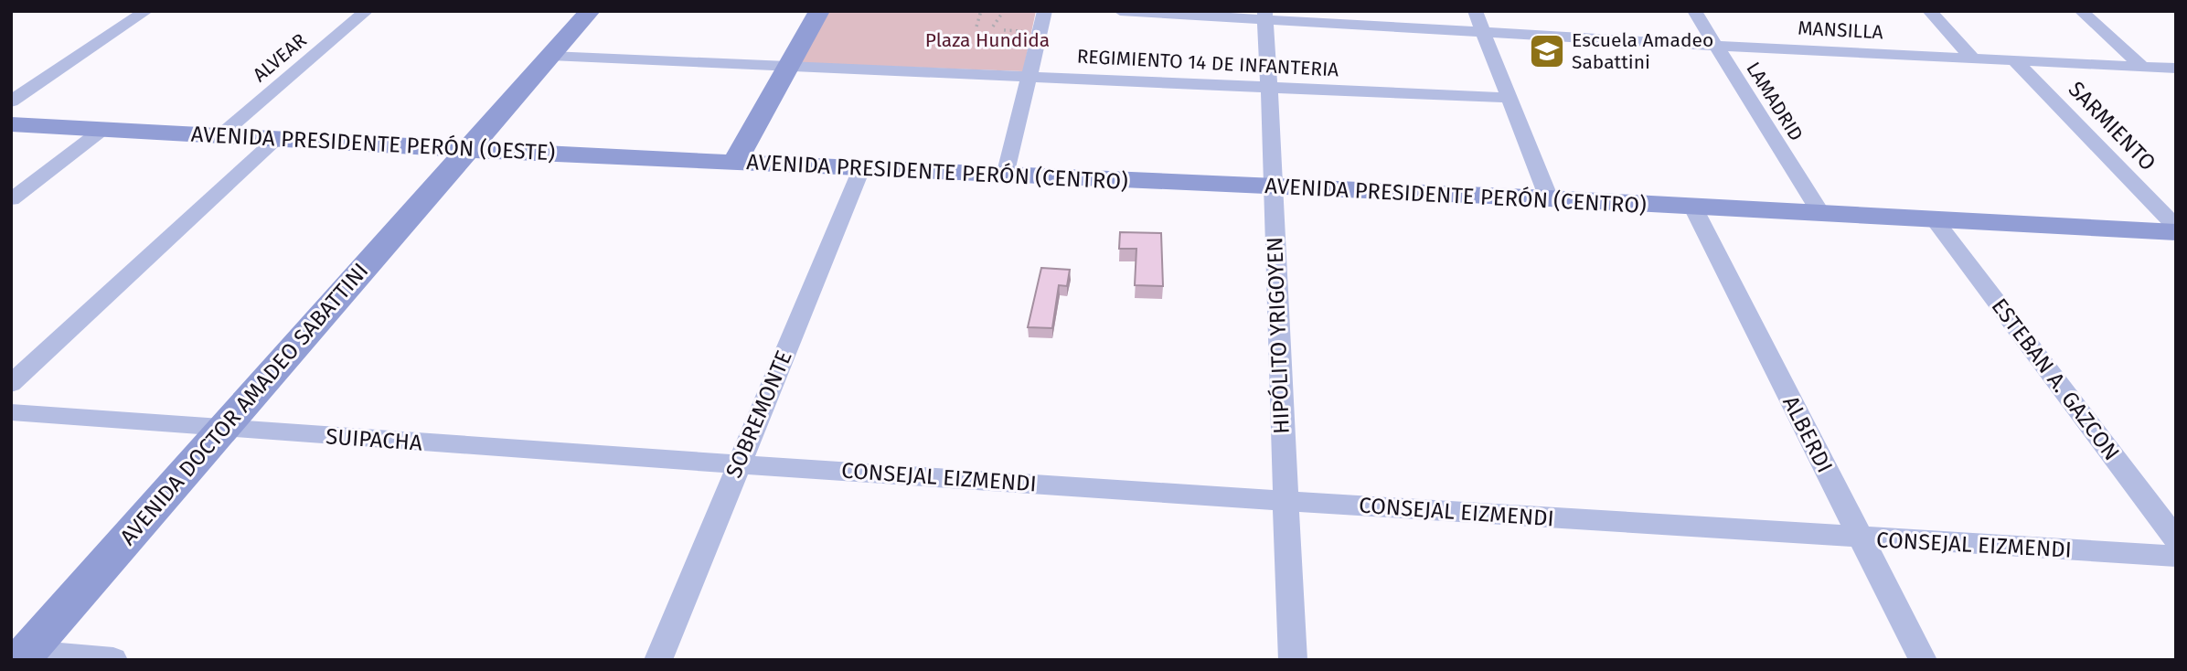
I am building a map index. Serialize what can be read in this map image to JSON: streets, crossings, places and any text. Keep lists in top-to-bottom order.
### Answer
{
  "streets": {
    "main road": ["AVENIDA PRESIDENTE PERÓN (OESTE)", "AVENIDA PRESIDENTE PERÓN (CENTRO)", "AVENIDA DOCTOR AMADEO SABATTINI"],
    "street": [
      "MANSILLA",
      "ALVEAR",
      "REGIMIENTO 14 DE INFANTERIA",
      "LAMADRID",
      "SARMIENTO",
      "HIPÓLITO YRIGOYEN",
      "ESTEBAN A. GAZCON",
      "SOBREMONTE",
      "ALBERDI",
      "SUIPACHA",
      "CONSEJAL EIZMENDI"
    ]
  },
  "crossings": [
    ["MANSILLA", "LAMADRID"],
    ["MANSILLA", "SARMIENTO"],
    ["MANSILLA", "HIPÓLITO YRIGOYEN"],
    ["ALVEAR", "AVENIDA PRESIDENTE PERÓN (OESTE)"],
    ["REGIMIENTO 14 DE INFANTERIA", "HIPÓLITO YRIGOYEN"],
    ["REGIMIENTO 14 DE INFANTERIA", "AVENIDA DOCTOR AMADEO SABATTINI"],
    ["LAMADRID", "AVENIDA PRESIDENTE PERÓN (CENTRO)"],
    ["AVENIDA PRESIDENTE PERÓN (OESTE)", "AVENIDA PRESIDENTE PERÓN (CENTRO)"],
    ["AVENIDA PRESIDENTE PERÓN (OESTE)", "AVENIDA DOCTOR AMADEO SABATTINI"],
    ["AVENIDA PRESIDENTE PERÓN (CENTRO)", "HIPÓLITO YRIGOYEN"],
    ["AVENIDA PRESIDENTE PERÓN (CENTRO)", "ESTEBAN A. GAZCON"],
    ["AVENIDA PRESIDENTE PERÓN (CENTRO)", "SOBREMONTE"],
    ["AVENIDA PRESIDENTE PERÓN (CENTRO)", "ALBERDI"],
    ["HIPÓLITO YRIGOYEN", "CONSEJAL EIZMENDI"],
    ["AVENIDA DOCTOR AMADEO SABATTINI", "SUIPACHA"],
    ["SOBREMONTE", "SUIPACHA"],
    ["SOBREMONTE", "CONSEJAL EIZMENDI"],
    ["ALBERDI", "CONSEJAL EIZMENDI"],
    ["SUIPACHA", "CONSEJAL EIZMENDI"]
  ],
  "parks": ["Plaza Hundida"],
  "places": {
    "school or university": ["Escuela Amadeo Sabattini"]
  }
}
